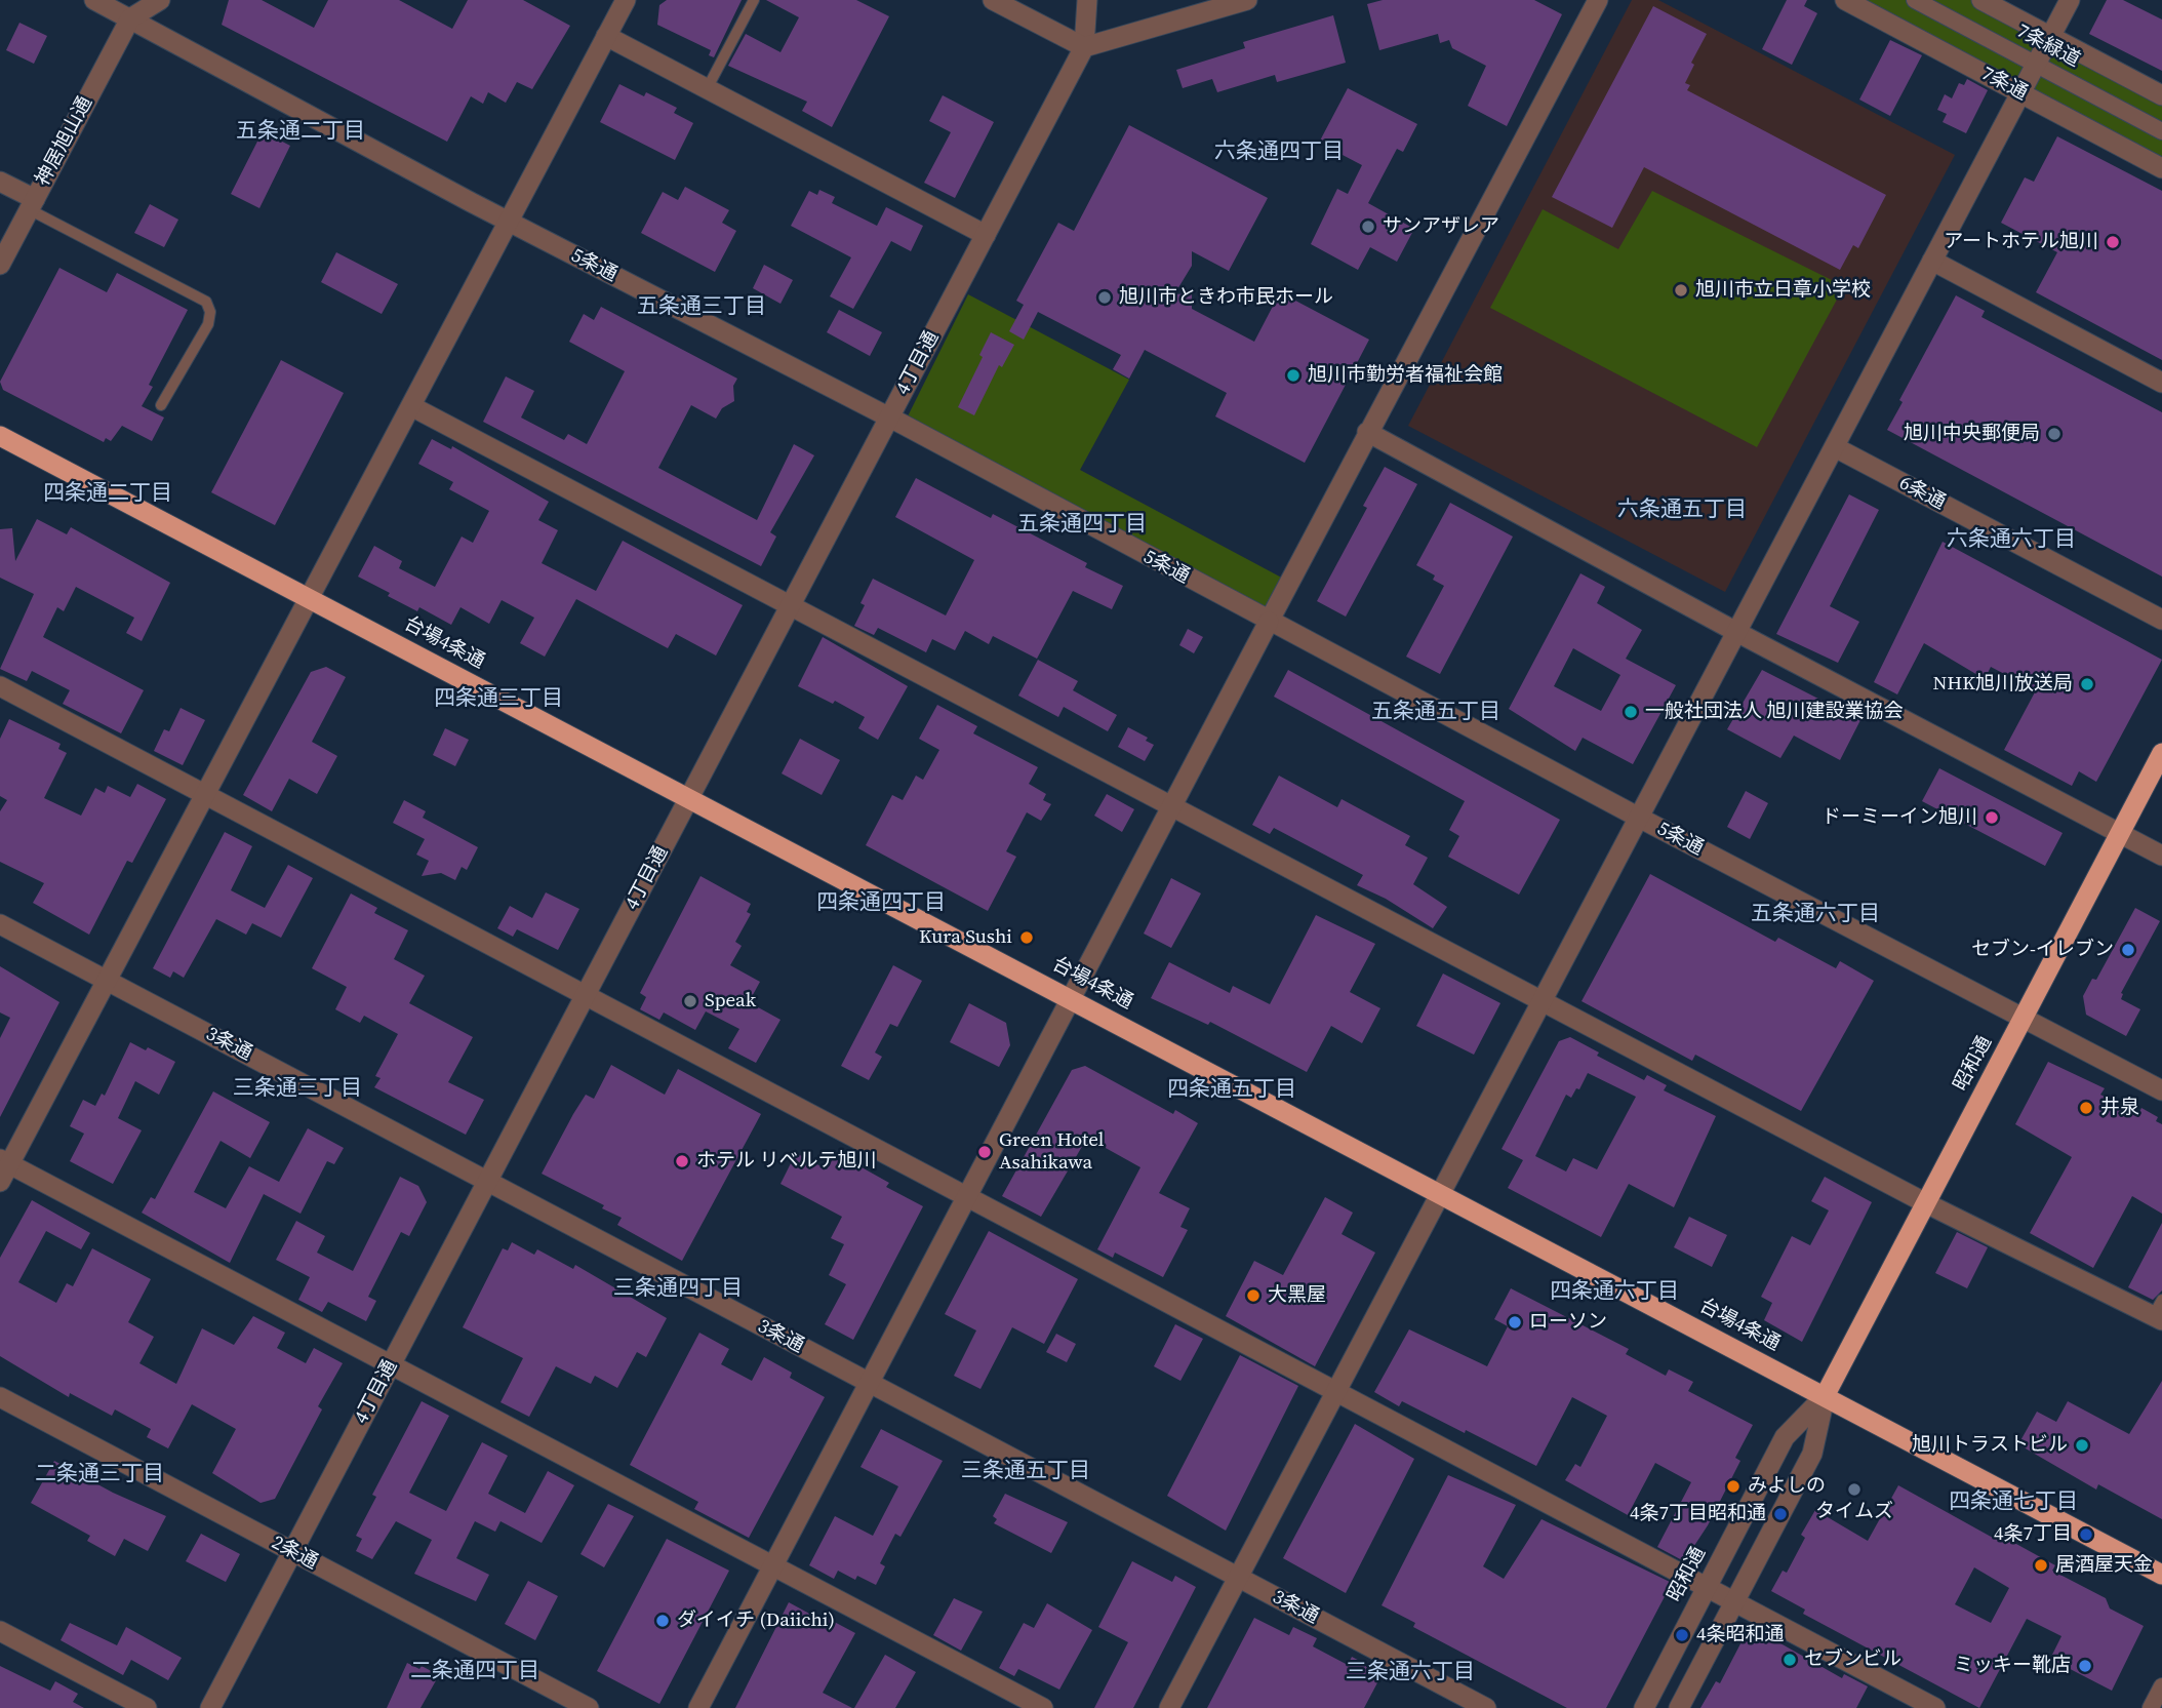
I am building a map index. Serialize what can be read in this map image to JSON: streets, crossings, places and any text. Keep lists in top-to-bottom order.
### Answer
{
  "streets": {
    "highway": ["台場4条通", "昭和通"],
    "street": [
      "7条緑道",
      "7条通",
      "神居旭山通",
      "5条通",
      "4丁目通",
      "6条通",
      "3条通",
      "2条通"
    ]
  },
  "crossings": [
    ["神居旭山通", "5条通"],
    ["5条通", "4丁目通"],
    ["5条通", "昭和通"],
    ["4丁目通", "台場4条通"],
    ["4丁目通", "3条通"],
    ["4丁目通", "2条通"],
    ["台場4条通", "昭和通"]
  ],
  "districts": [
    "五条通二丁目",
    "六条通四丁目",
    "五条通三丁目",
    "四条通二丁目",
    "六条通五丁目",
    "五条通四丁目",
    "六条通六丁目",
    "四条通三丁目",
    "五条通五丁目",
    "四条通四丁目",
    "五条通六丁目",
    "三条通三丁目",
    "四条通五丁目",
    "三条通四丁目",
    "四条通六丁目",
    "三条通五丁目",
    "二条通三丁目",
    "四条通七丁目",
    "二条通四丁目",
    "三条通六丁目"
  ],
  "places": [
    "サンアザレア",
    "アートホテル旭川",
    "旭川市立日章小学校",
    "旭川市ときわ市民ホール",
    "旭川市勤労者福祉会館",
    "旭川中央郵便局",
    "NHK旭川放送局",
    "一般社団法人 旭川建設業協会",
    "ドーミーイン旭川",
    "Kura Sushi",
    "セブン-イレブン",
    "Speak",
    "井泉",
    "Green Hotel Asahikawa",
    "ホテル リベルテ旭川",
    "大黑屋",
    "ローソン",
    "旭川トラストビル",
    "みよしの",
    "タイムズ",
    "4条7丁目昭和通",
    "4条7丁目",
    "居酒屋天金",
    "ダイイチ (Daiichi)",
    "4条昭和通",
    "セブンビル",
    "ミッキー靴店"
  ]
}
